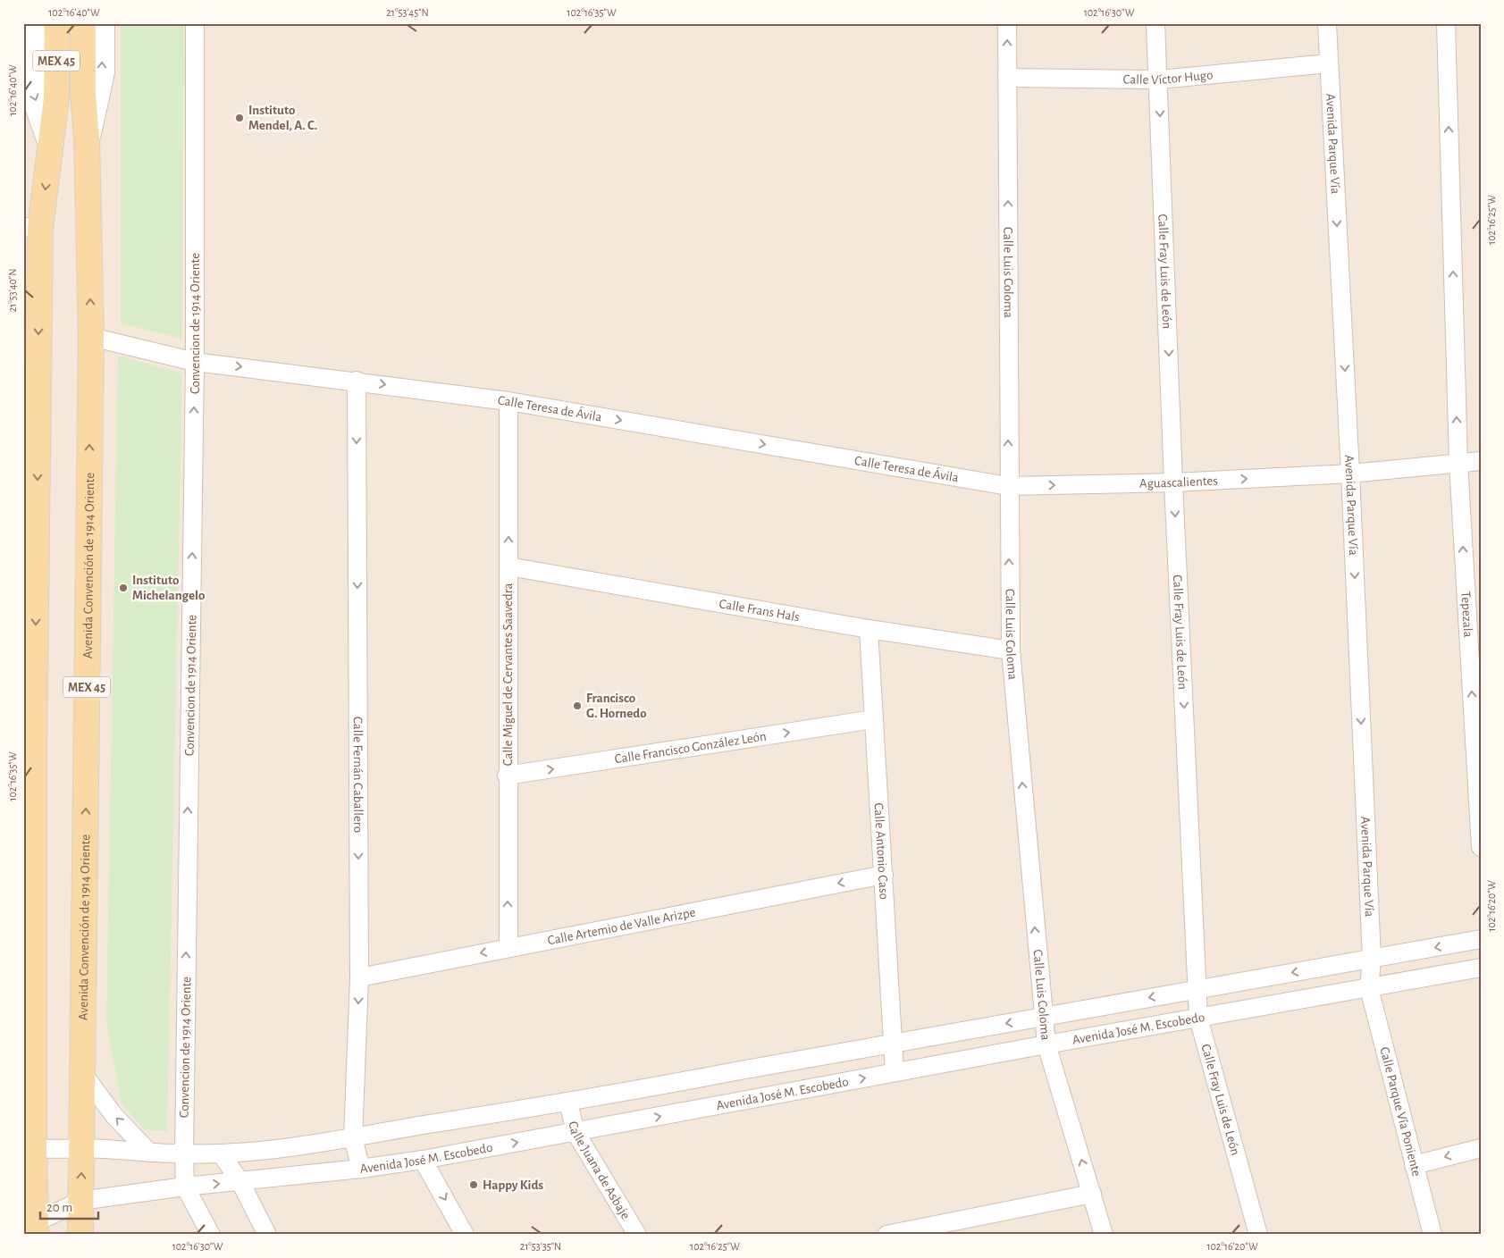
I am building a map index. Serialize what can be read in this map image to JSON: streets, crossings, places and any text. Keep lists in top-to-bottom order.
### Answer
{
  "streets": {
    "main road": ["MEX 45", "Avenida Convención de 1914 Oriente"],
    "street": [
      "Calle Víctor Hugo",
      "Avenida Parque Vía",
      "Calle Fray Luis de León",
      "Calle Luis Coloma",
      "Convencion de 1914 Oriente",
      "Calle Teresa de Ávila",
      "Aguascalientes",
      "Calle Frans Hals",
      "Tepezala",
      "Calle Miguel de Cervantes Saavedra",
      "Calle Francisco González León",
      "Calle Fernán Caballero",
      "Calle Antonio Caso",
      "Calle Artemio de Valle Arizpe",
      "Avenida José M. Escobedo",
      "Calle Parque Vía Poniente",
      "Calle Juana de Asbaje"
    ]
  },
  "crossings": [
    ["MEX 45", "Avenida José M. Escobedo"],
    ["Calle Víctor Hugo", "Avenida Parque Vía"],
    ["Calle Víctor Hugo", "Calle Fray Luis de León"],
    ["Calle Víctor Hugo", "Calle Luis Coloma"],
    ["Avenida Parque Vía", "Aguascalientes"],
    ["Avenida Parque Vía", "Avenida José M. Escobedo"],
    ["Avenida Parque Vía", "Calle Parque Vía Poniente"],
    ["Calle Fray Luis de León", "Aguascalientes"],
    ["Calle Fray Luis de León", "Avenida José M. Escobedo"],
    ["Calle Luis Coloma", "Calle Teresa de Ávila"],
    ["Calle Luis Coloma", "Aguascalientes"],
    ["Calle Luis Coloma", "Calle Frans Hals"],
    ["Calle Luis Coloma", "Avenida José M. Escobedo"],
    ["Convencion de 1914 Oriente", "Calle Teresa de Ávila"],
    ["Convencion de 1914 Oriente", "Avenida José M. Escobedo"],
    ["Calle Teresa de Ávila", "Aguascalientes"],
    ["Calle Teresa de Ávila", "Avenida Convención de 1914 Oriente"],
    ["Calle Teresa de Ávila", "Calle Miguel de Cervantes Saavedra"],
    ["Calle Teresa de Ávila", "Calle Fernán Caballero"],
    ["Aguascalientes", "Tepezala"],
    ["Avenida Convención de 1914 Oriente", "Avenida José M. Escobedo"],
    ["Calle Frans Hals", "Calle Miguel de Cervantes Saavedra"],
    ["Calle Frans Hals", "Calle Antonio Caso"],
    ["Calle Miguel de Cervantes Saavedra", "Calle Francisco González León"],
    ["Calle Miguel de Cervantes Saavedra", "Calle Artemio de Valle Arizpe"],
    ["Calle Francisco González León", "Calle Antonio Caso"],
    ["Calle Fernán Caballero", "Calle Artemio de Valle Arizpe"],
    ["Calle Fernán Caballero", "Avenida José M. Escobedo"],
    ["Calle Antonio Caso", "Calle Artemio de Valle Arizpe"],
    ["Calle Antonio Caso", "Avenida José M. Escobedo"],
    ["Avenida José M. Escobedo", "Calle Parque Vía Poniente"],
    ["Avenida José M. Escobedo", "Calle Juana de Asbaje"]
  ],
  "one_way": [
    "Calle Fray Luis de León",
    "Calle Luis Coloma",
    "Convencion de 1914 Oriente",
    "Calle Teresa de Ávila",
    "Aguascalientes",
    "Tepezala",
    "Calle Miguel de Cervantes Saavedra",
    "Calle Francisco González León",
    "Calle Fernán Caballero",
    "Calle Artemio de Valle Arizpe"
  ],
  "places": [
    "Instituto Mendel, A. C.",
    "Instituto Michelangelo",
    "Francisco G. Hornedo",
    "Happy Kids"
  ],
  "scale_bar": "20 m",
  "coordinates": [
    "102°16'40\"W",
    "21°53'45\"N",
    "102°16'35\"W",
    "102°16'30\"W",
    "102°16'25\"W",
    "21°53'40\"N",
    "102°16'20\"W",
    "21°53'35\"N"
  ]
}
